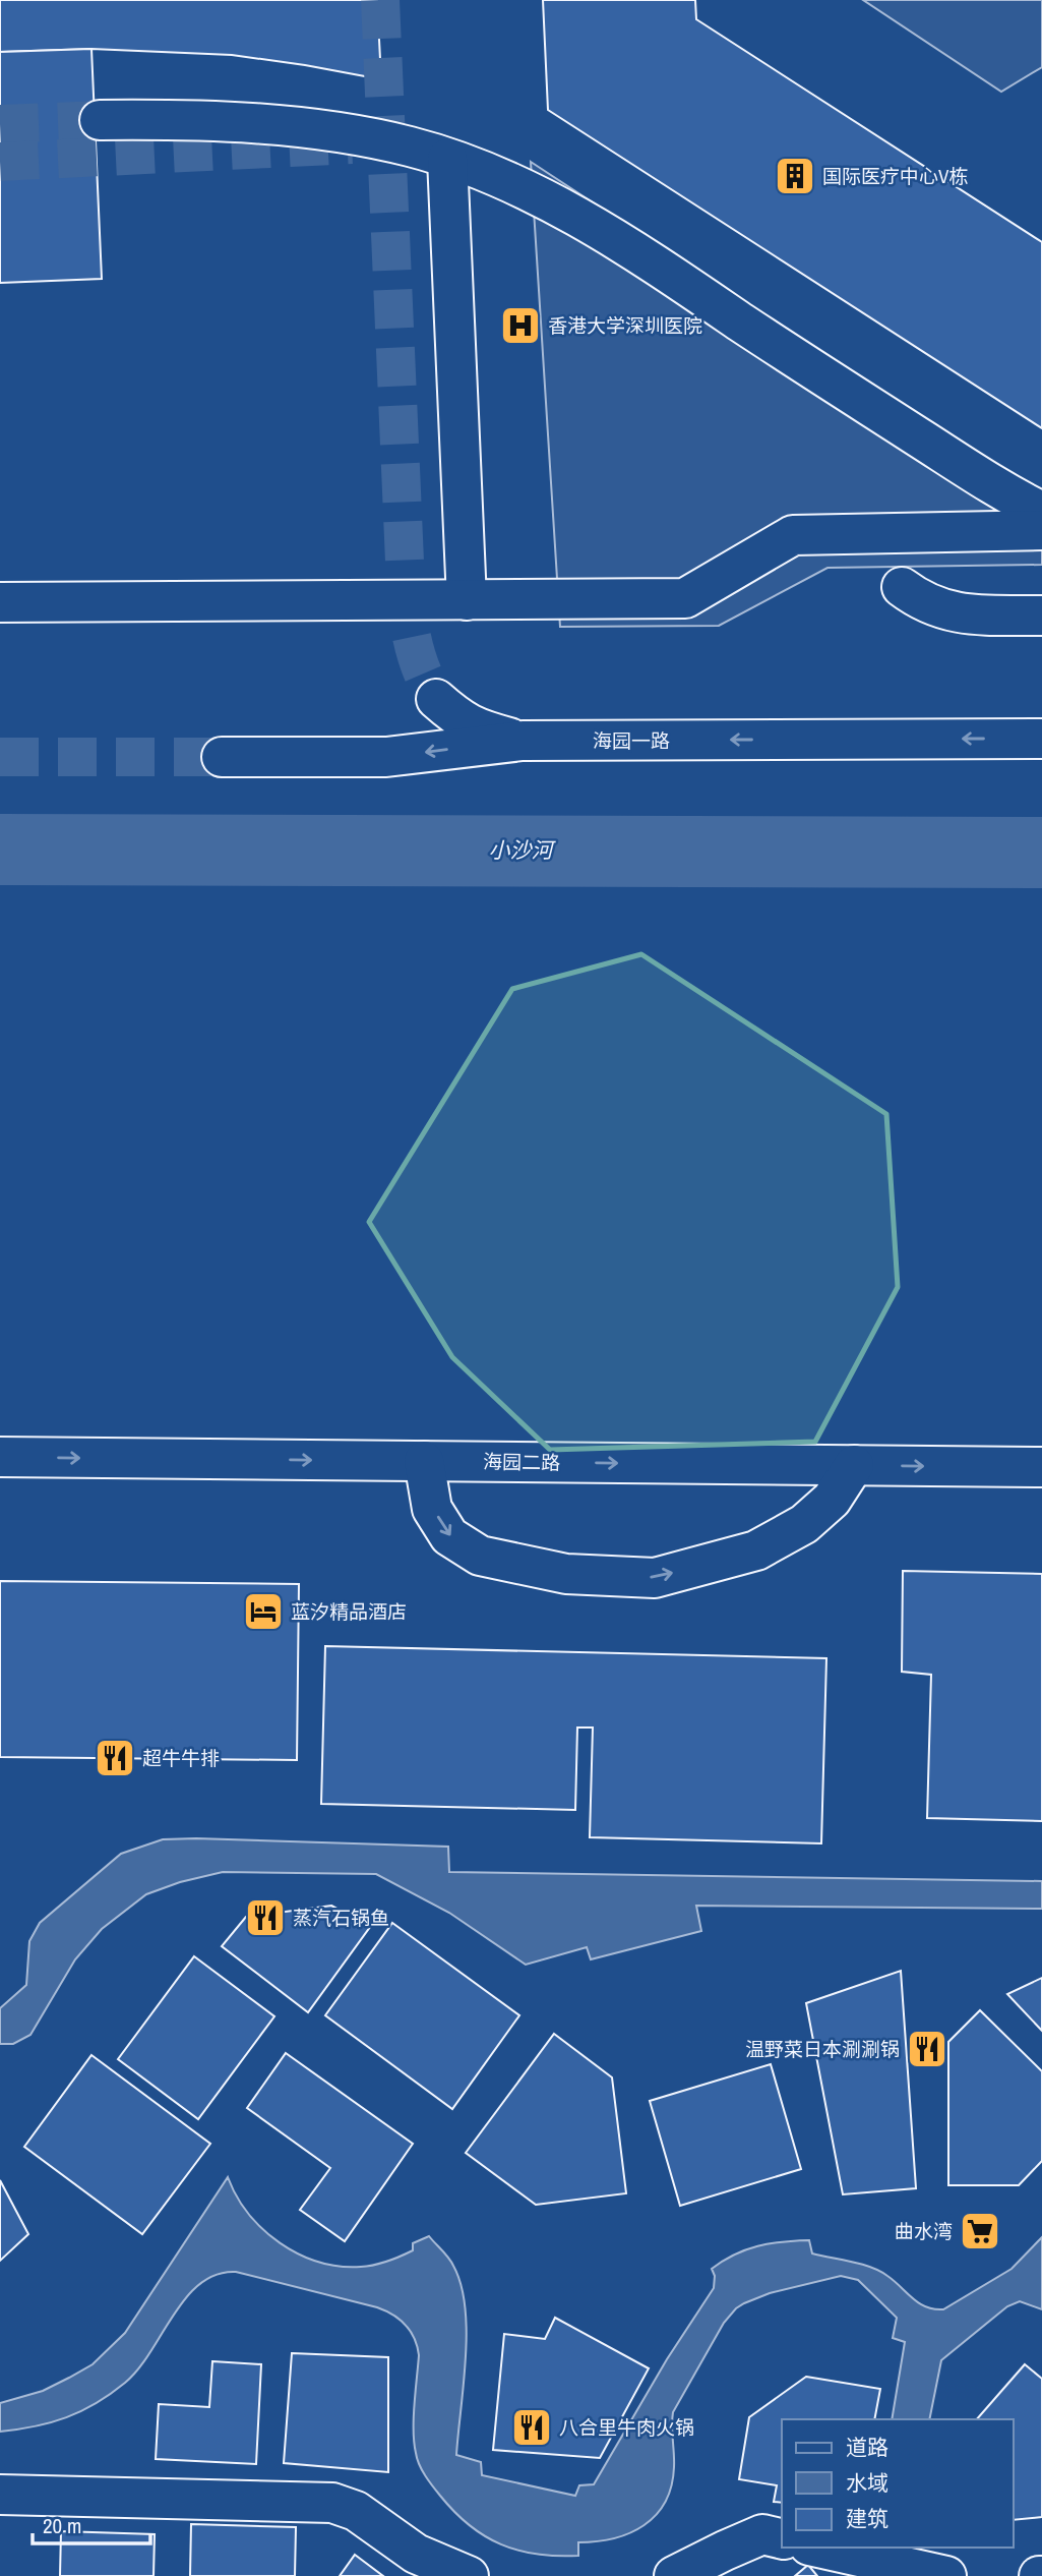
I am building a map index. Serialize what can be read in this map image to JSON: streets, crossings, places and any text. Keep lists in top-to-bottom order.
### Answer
{
  "streets": {
    "street": ["海园一路", "海园二路"]
  },
  "one_way": ["海园二路"],
  "water": ["小沙河"],
  "places": {
    "building": ["国际医疗中心V栋"],
    "hospital": ["香港大学深圳医院"],
    "hotel": ["蓝汐精品酒店"],
    "restaurant": [
      "超牛牛排",
      "蒸汽石锅鱼",
      "温野菜日本涮涮锅",
      "八合里牛肉火锅"
    ],
    "supermarket": ["曲水湾"]
  },
  "legend": ["道路", "水域", "建筑"],
  "scale_bar": "20 m"
}
